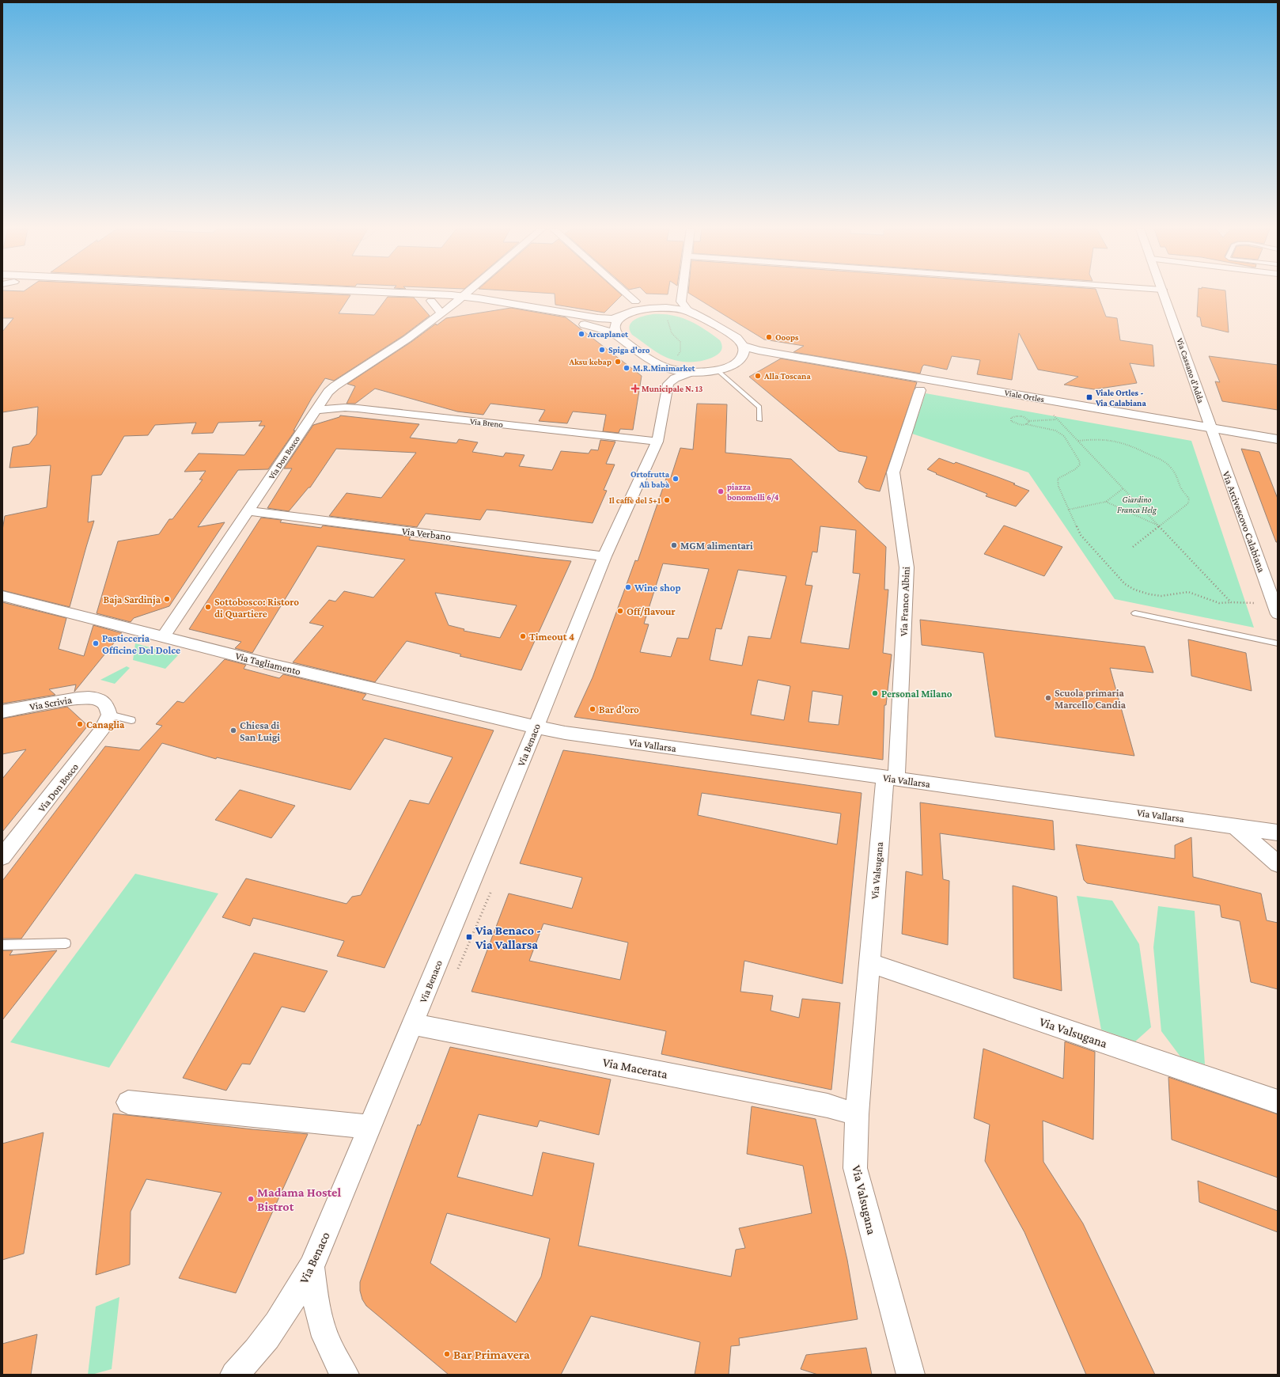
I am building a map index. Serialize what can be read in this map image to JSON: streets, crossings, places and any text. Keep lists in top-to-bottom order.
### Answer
{
  "streets": {
    "street": [
      "Via Cassano d'Adda",
      "Viale Ortles",
      "Via Breno",
      "Via Don Bosco",
      "Via Arcivescovo Calabiana",
      "Via Verbano",
      "Via Franco Albini",
      "Via Tagliamento",
      "Via Scrivia",
      "Via Benaco",
      "Via Vallarsa",
      "Via Valsugana",
      "Via Macerata"
    ]
  },
  "crossings": [
    ["Via Cassano d'Adda", "Viale Ortles"],
    ["Via Cassano d'Adda", "Via Arcivescovo Calabiana"],
    ["Viale Ortles", "Via Arcivescovo Calabiana"],
    ["Via Breno", "Via Don Bosco"],
    ["Via Breno", "Via Benaco"],
    ["Via Don Bosco", "Via Verbano"],
    ["Via Don Bosco", "Via Tagliamento"],
    ["Via Don Bosco", "Via Scrivia"],
    ["Via Verbano", "Via Benaco"],
    ["Via Franco Albini", "Via Vallarsa"],
    ["Via Franco Albini", "Via Valsugana"],
    ["Via Tagliamento", "Via Benaco"],
    ["Via Tagliamento", "Via Vallarsa"],
    ["Via Benaco", "Via Vallarsa"],
    ["Via Benaco", "Via Macerata"],
    ["Via Vallarsa", "Via Valsugana"],
    ["Via Valsugana", "Via Macerata"]
  ],
  "parks": ["Giardino Franca Helg"],
  "places": {
    "other": [
      "Arcaplanet",
      "Ooops",
      "Spiga d'oro",
      "Aksu kebap",
      "M.R.Minimarket",
      "Alla Toscana",
      "Ortofrutta Alì babà",
      "piazza bonomelli 6/4",
      "Il caffè del 5+1",
      "MGM alimentari",
      "Wine shop",
      "Baja Sardinja",
      "Sottobosco: Ristoro di Quartiere",
      "Off/flavour",
      "Timeout 4",
      "Pasticceria Officine Del Dolce",
      "Personal Milano",
      "Scuola primaria Marcello Candia",
      "Bar d'oro",
      "Canaglia",
      "Chiesa di San Luigi",
      "Madama Hostel Bistrot",
      "Bar Primavera"
    ],
    "health": ["Municipale N. 13"],
    "transit": ["Viale Ortles - Via Calabiana", "Via Benaco - Via Vallarsa"]
  }
}
